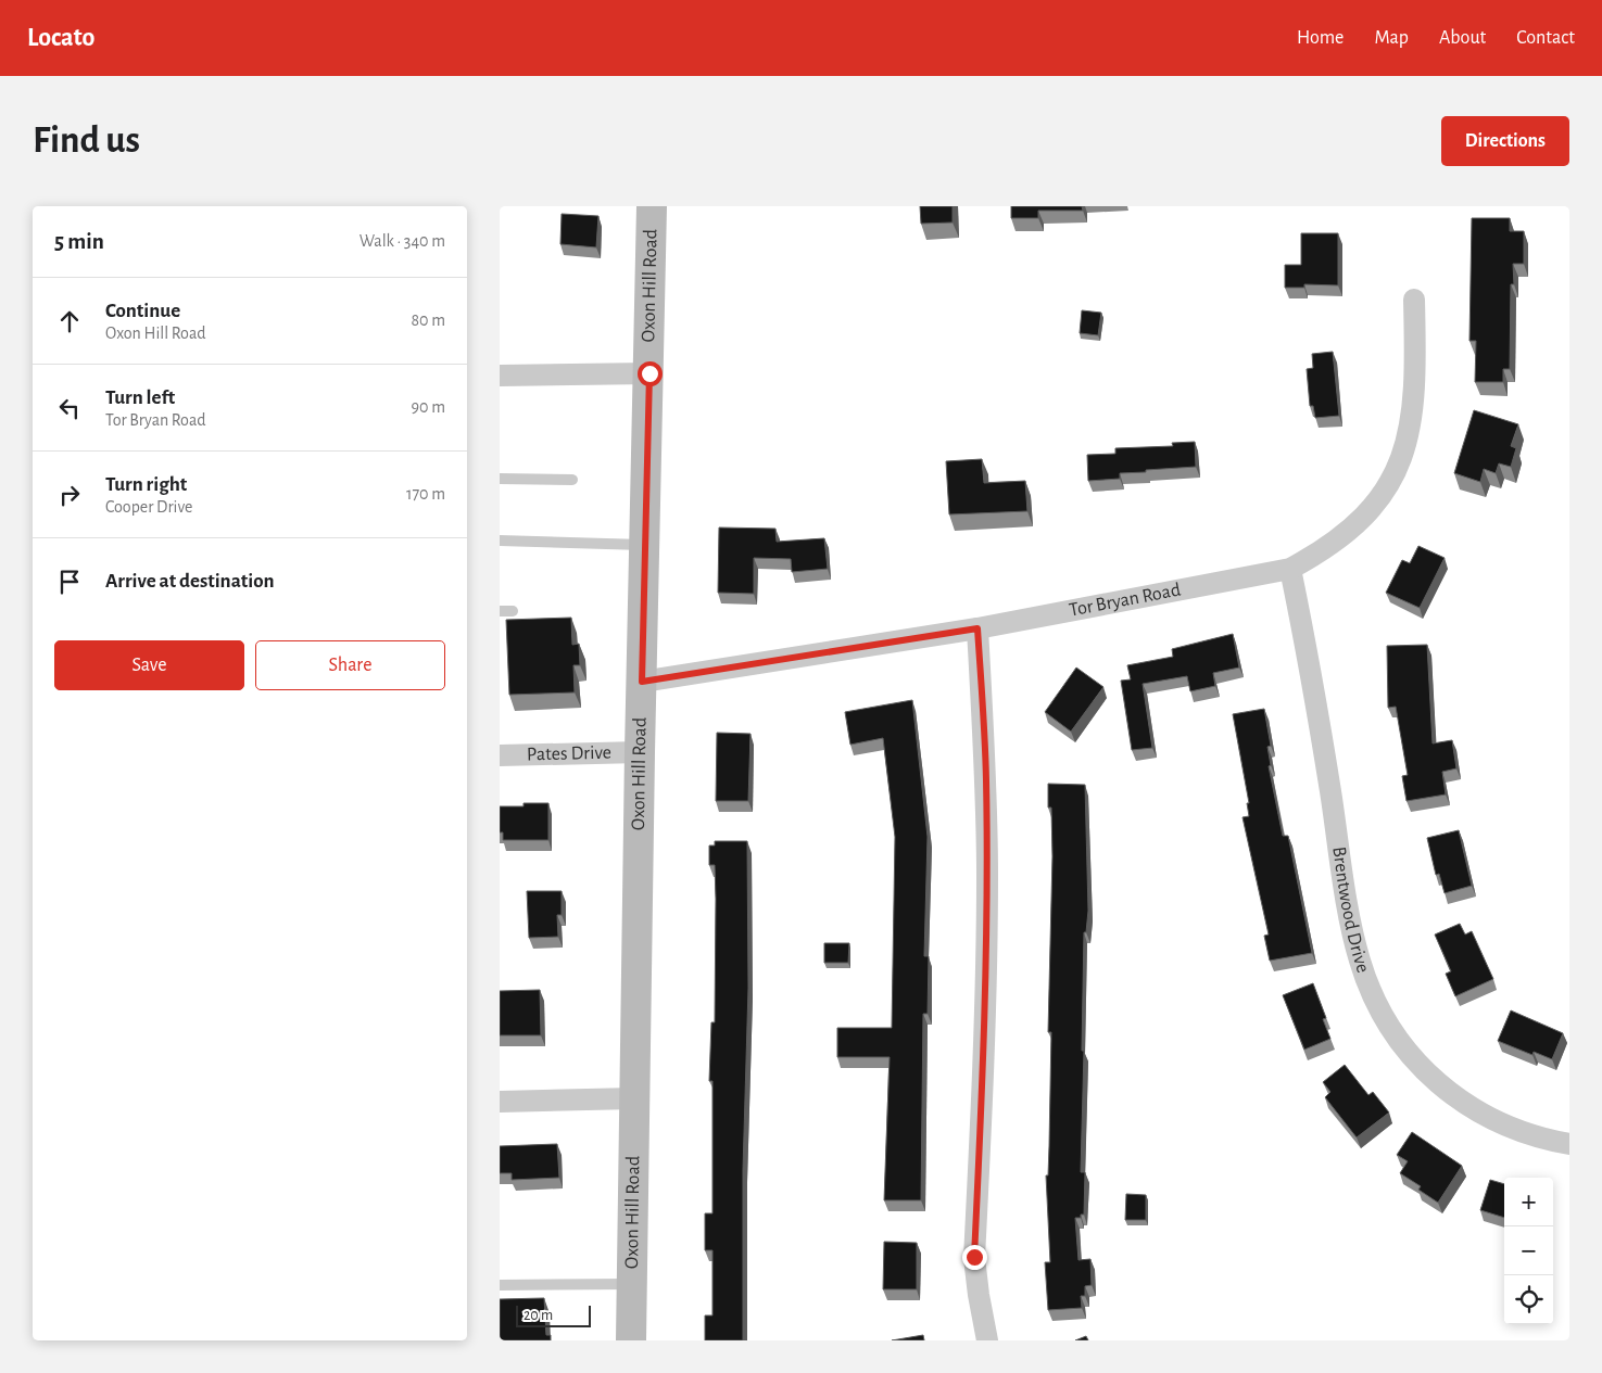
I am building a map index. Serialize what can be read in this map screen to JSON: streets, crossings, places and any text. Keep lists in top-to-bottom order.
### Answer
{
  "streets": {
    "main road": ["Oxon Hill Road"],
    "street": ["Tor Bryan Road", "Pates Drive", "Brentwood Drive"]
  },
  "crossings": [
    ["Oxon Hill Road", "Tor Bryan Road"],
    ["Oxon Hill Road", "Pates Drive"],
    ["Tor Bryan Road", "Brentwood Drive"]
  ],
  "scale_bar": "20 m",
  "page": {
    "header": "Locato",
    "nav": [
      "Home",
      "Map",
      "About",
      "Contact"
    ],
    "buttons": [
      "Directions",
      ["Save", "Share"]
    ],
    "title": "Find us",
    "heading": ["5 min", "Walk · 340 m"],
    "list": [
      ["Continue", "Oxon Hill Road", "80 m"],
      ["Turn left", "Tor Bryan Road", "90 m"],
      ["Turn right", "Cooper Drive", "170 m"],
      "Arrive at destination"
    ],
    "map_buttons": ["+", "−"],
    "scale": "20 m"
  }
}
